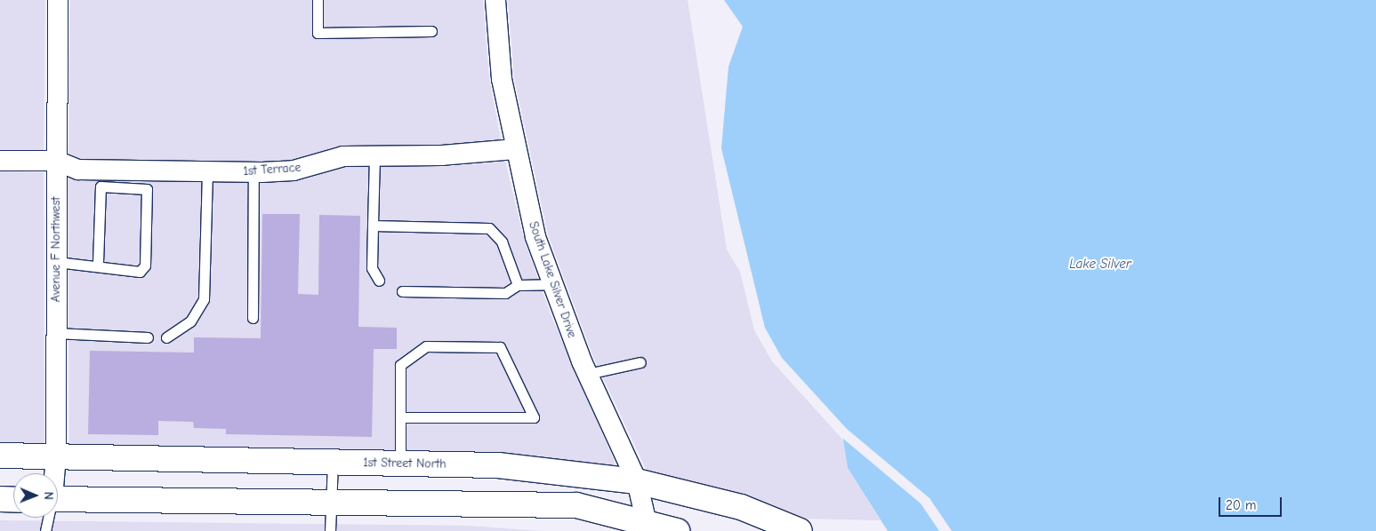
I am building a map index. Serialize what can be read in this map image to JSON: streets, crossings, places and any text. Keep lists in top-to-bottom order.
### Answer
{
  "streets": {
    "main road": ["1st Street North"],
    "street": ["1st Terrace", "Avenue F Northwest", "South Lake Silver Drive"]
  },
  "crossings": [
    ["1st Terrace", "Avenue F Northwest"],
    ["1st Terrace", "South Lake Silver Drive"],
    ["Avenue F Northwest", "1st Street North"],
    ["South Lake Silver Drive", "1st Street North"]
  ],
  "water": ["Lake Silver"],
  "scale_bar": "20 m",
  "north": "right"
}
